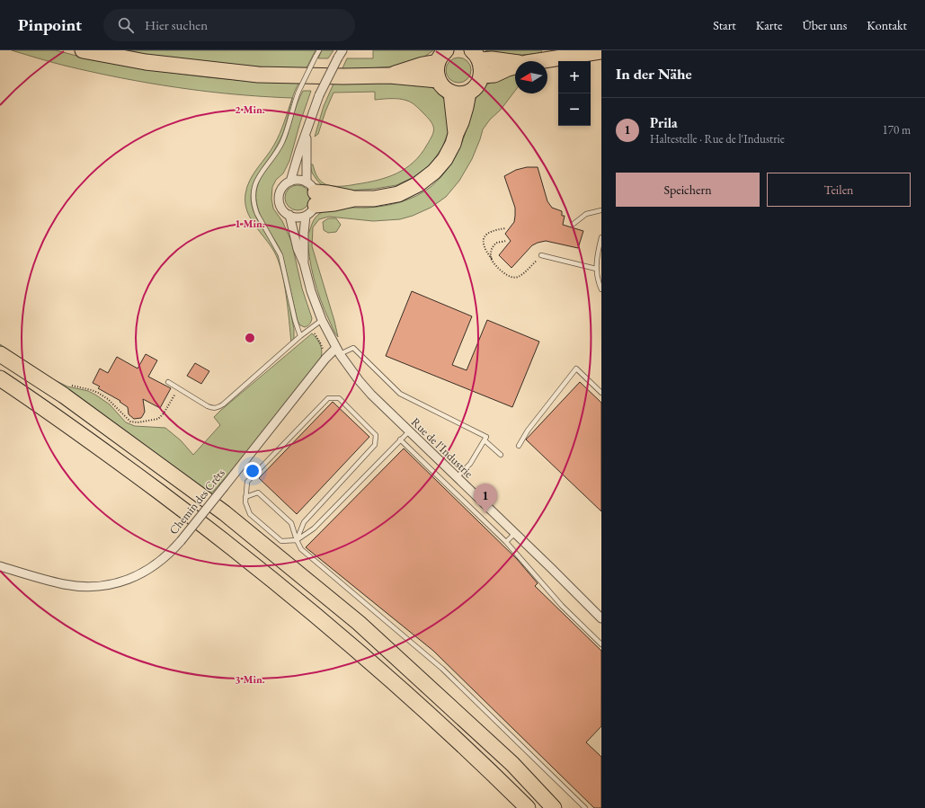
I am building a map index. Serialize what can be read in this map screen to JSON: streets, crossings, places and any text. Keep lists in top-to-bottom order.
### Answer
{
  "streets": {
    "street": ["Rue de l'Industrie", "Chemin des Crêts"]
  },
  "crossings": [
    ["Rue de l'Industrie", "Chemin des Crêts"]
  ],
  "north": "left",
  "page": {
    "header": "Pinpoint",
    "search": "Hier suchen",
    "nav": [
      "Start",
      "Karte",
      "Über uns",
      "Kontakt"
    ],
    "heading": "In der Nähe",
    "map_buttons": ["+", "−"],
    "list": [
      {
        "mark": "1",
        "name": "Prila",
        "note": "Haltestelle · Rue de l'Industrie",
        "value": "170 m"
      }
    ],
    "buttons": ["Speichern", "Teilen"],
    "pins": "1"
  },
  "rings": ["2 Min.", "1 Min.", "3 Min."]
}
